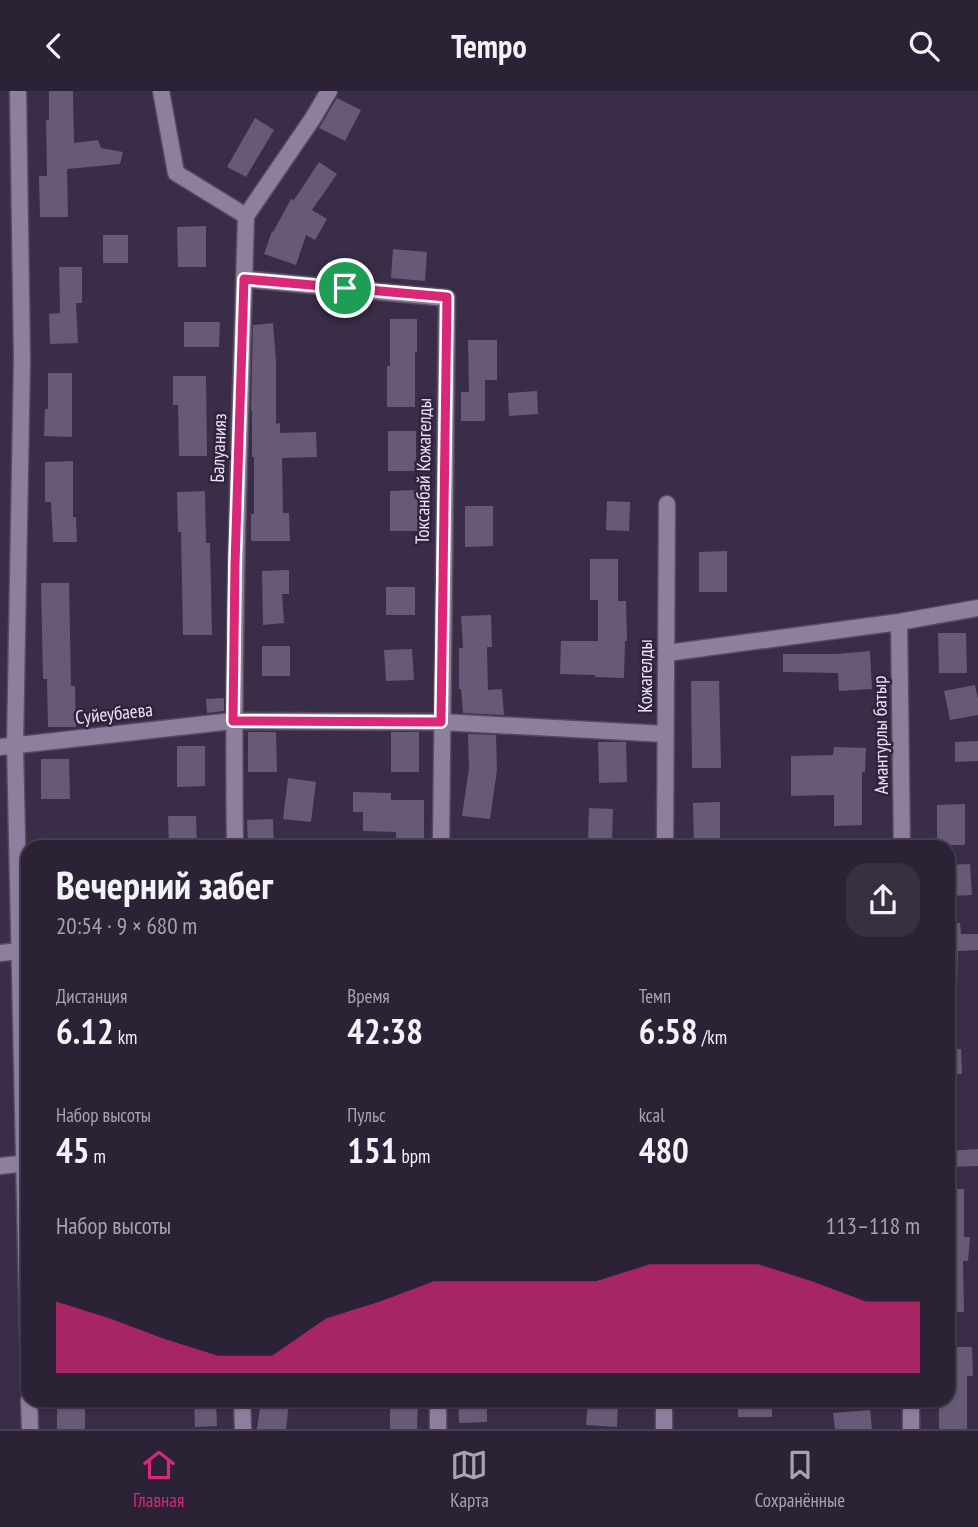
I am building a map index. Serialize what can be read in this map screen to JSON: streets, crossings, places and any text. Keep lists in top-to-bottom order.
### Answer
{
  "streets": {
    "street": [
      "Балуанияз",
      "Токсанбай Кожагелды",
      "Кожагелды",
      "Суйеубаева",
      "Амантурлы батыр"
    ]
  },
  "crossings": [
    ["Балуанияз", "Токсанбай Кожагелды"],
    ["Балуанияз", "Суйеубаева"],
    ["Токсанбай Кожагелды", "Суйеубаева"],
    ["Кожагелды", "Суйеубаева"]
  ],
  "page": {
    "header": "Tempo",
    "heading": ["Вечерний забег", "20:54 · 9 × 680 m"],
    "stats": [
      ["Дистанция", "6.12 km"],
      ["Время", "42:38"],
      ["Темп", "6:58 /km"],
      ["Набор высоты", "45 m"],
      ["Пульс", "151 bpm"],
      ["kcal", "480"]
    ],
    "chart": ["Набор высоты", "113–118 m"],
    "tabs": ["Главная", "Карта", "Сохранённые"]
  }
}
